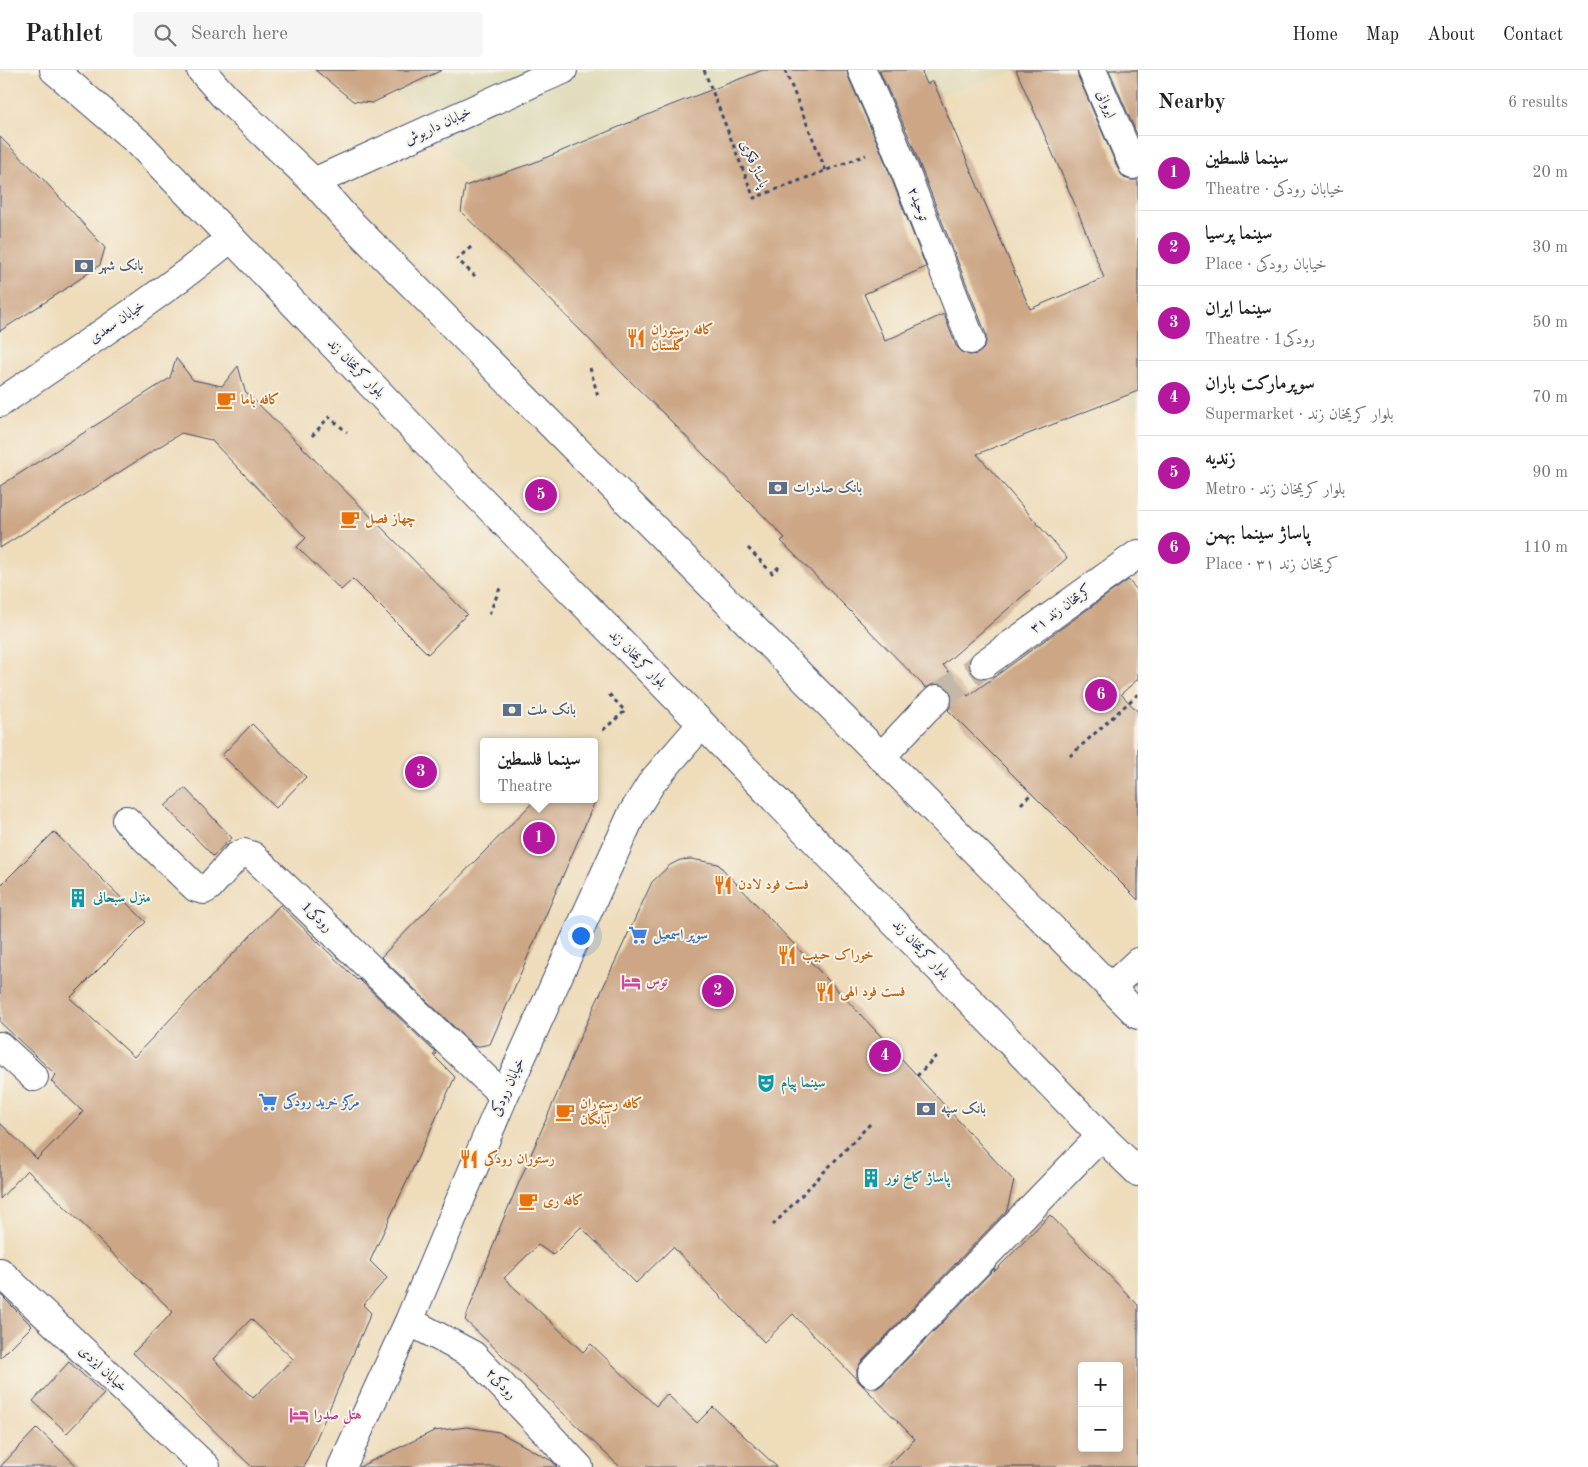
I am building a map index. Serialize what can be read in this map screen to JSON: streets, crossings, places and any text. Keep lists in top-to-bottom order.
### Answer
{
  "streets": {
    "street": [
      "ایروانی",
      "خیابان داریوش",
      "توحید۲",
      "خیابان سعدی",
      "بلوار کریمخان زند",
      "کریمخان زند ۳۱",
      "1رودکی",
      "خیابان رودکی",
      "خیابان ایزدی",
      "رودکی۲"
    ],
    "path": ["پاساژ فکری"]
  },
  "crossings": [
    ["پاساژ فکری", "توحید۲"],
    ["خیابان سعدی", "بلوار کریمخان زند"],
    ["بلوار کریمخان زند", "خیابان رودکی"],
    ["1رودکی", "خیابان رودکی"],
    ["خیابان رودکی", "رودکی۲"]
  ],
  "places": {
    "bank": [
      "بانک شهر",
      "بانک صادرات",
      "بانک ملت",
      "بانک سپه"
    ],
    "restaurant": [
      "کافه رستوران گلستان",
      "فست فود لادن",
      "خوراک حبیب",
      "فست فود الهی",
      "رستوران رودکی"
    ],
    "cafe": [
      "کافه باما",
      "چهاز فصل",
      "کافه رستوران آبانگان",
      "کافه ری"
    ],
    "building": ["منزل سبحانی", "پاساژ کاخ نور"],
    "supermarket": ["سوپر اسمعیل", "مرکز خرید رودکی"],
    "hotel": ["توس", "هتل صدرا"],
    "theatre": ["سینما پیام"]
  },
  "page": {
    "header": "Pathlet",
    "search": "Search here",
    "nav": [
      "Home",
      "Map",
      "About",
      "Contact"
    ],
    "heading": ["Nearby", "6 results"],
    "list": [
      {
        "mark": "1",
        "name": "سینما فلسطین",
        "note": "Theatre · خیابان رودکی",
        "value": "20 m"
      },
      {
        "mark": "2",
        "name": "سینما پرسیا",
        "note": "Place · خیابان رودکی",
        "value": "30 m"
      },
      {
        "mark": "3",
        "name": "سینما ایران",
        "note": "Theatre · 1رودکی",
        "value": "50 m"
      },
      {
        "mark": "4",
        "name": "سوپرمارکت باران",
        "note": "Supermarket · بلوار کریمخان زند",
        "value": "70 m"
      },
      {
        "mark": "5",
        "name": "زندیه",
        "note": "Metro · بلوار کریمخان زند",
        "value": "90 m"
      },
      {
        "mark": "6",
        "name": "پاساژ سینما بهمن",
        "note": "Place · کریمخان زند ۳۱",
        "value": "110 m"
      }
    ],
    "pins": [
      "5",
      "6",
      "3",
      "1",
      "2",
      "4"
    ],
    "popup": ["سینما فلسطین", "Theatre"],
    "map_buttons": ["+", "−"]
  }
}
